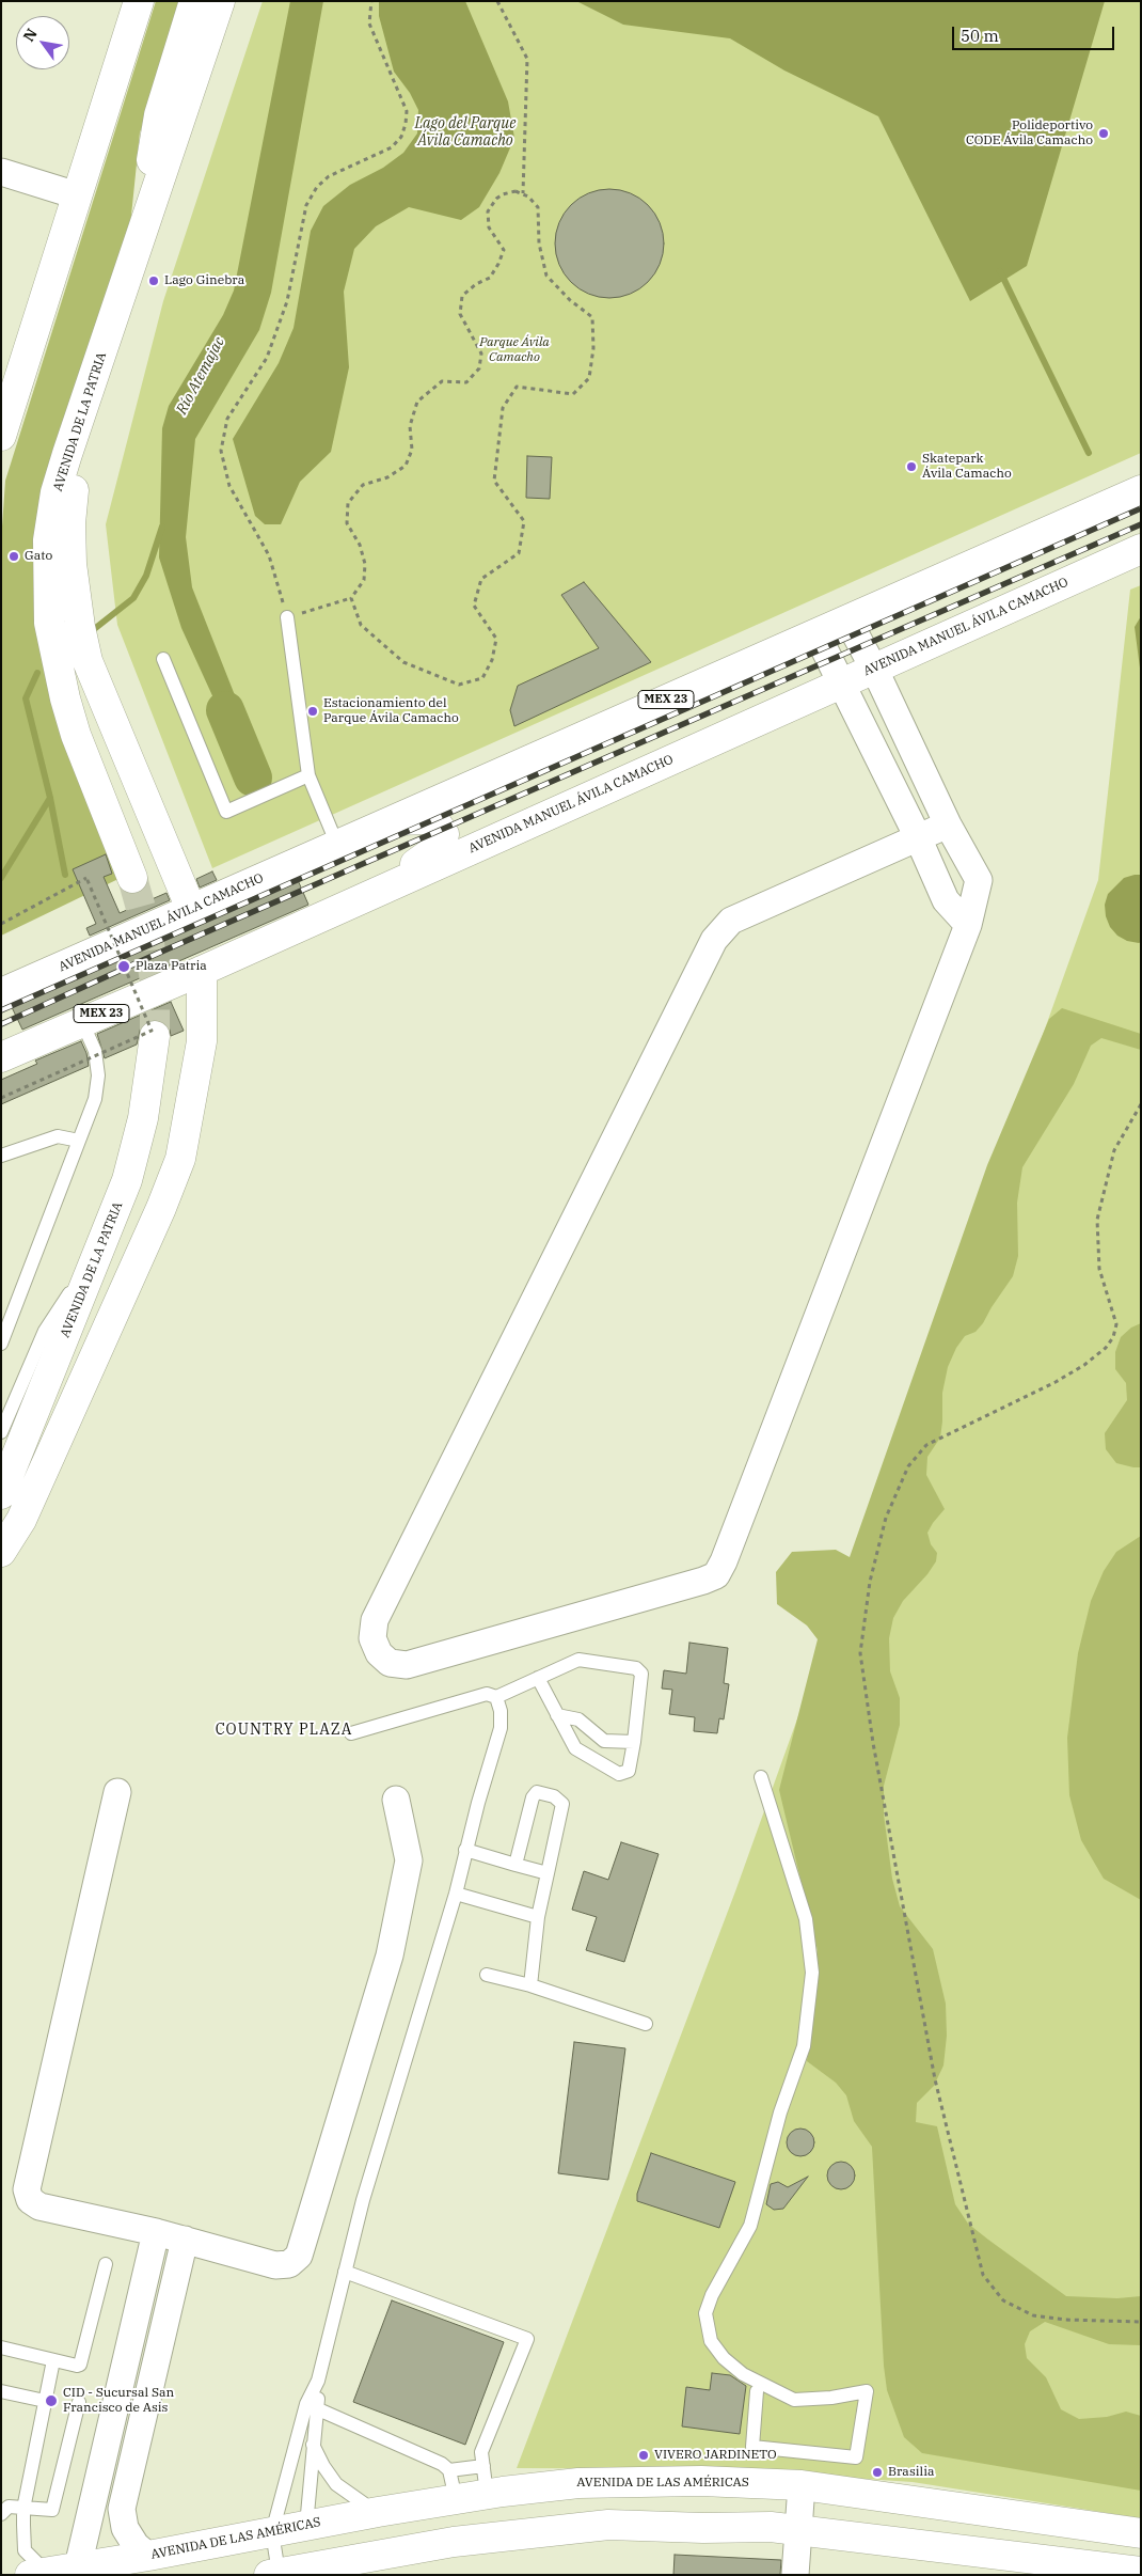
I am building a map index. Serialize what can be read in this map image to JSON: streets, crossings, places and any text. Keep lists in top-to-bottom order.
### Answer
{
  "streets": {
    "main road": [
      "AVENIDA DE LA PATRIA",
      "AVENIDA MANUEL ÁVILA CAMACHO",
      "MEX 23",
      "AVENIDA DE LAS AMÉRICAS"
    ]
  },
  "districts": ["COUNTRY PLAZA"],
  "water": ["Lago del Parque Ávila Camacho", "Río Atemajac"],
  "parks": ["Parque Ávila Camacho"],
  "places": [
    "Polideportivo CODE Ávila Camacho",
    "Lago Ginebra",
    "Skatepark Ávila Camacho",
    "Gato",
    "Estacionamiento del Parque Ávila Camacho",
    "Plaza Patria",
    "CID - Sucursal San Francisco de Asis",
    "VIVERO JARDINETO",
    "Brasilia"
  ],
  "scale_bar": "50 m",
  "north": "top left"
}
